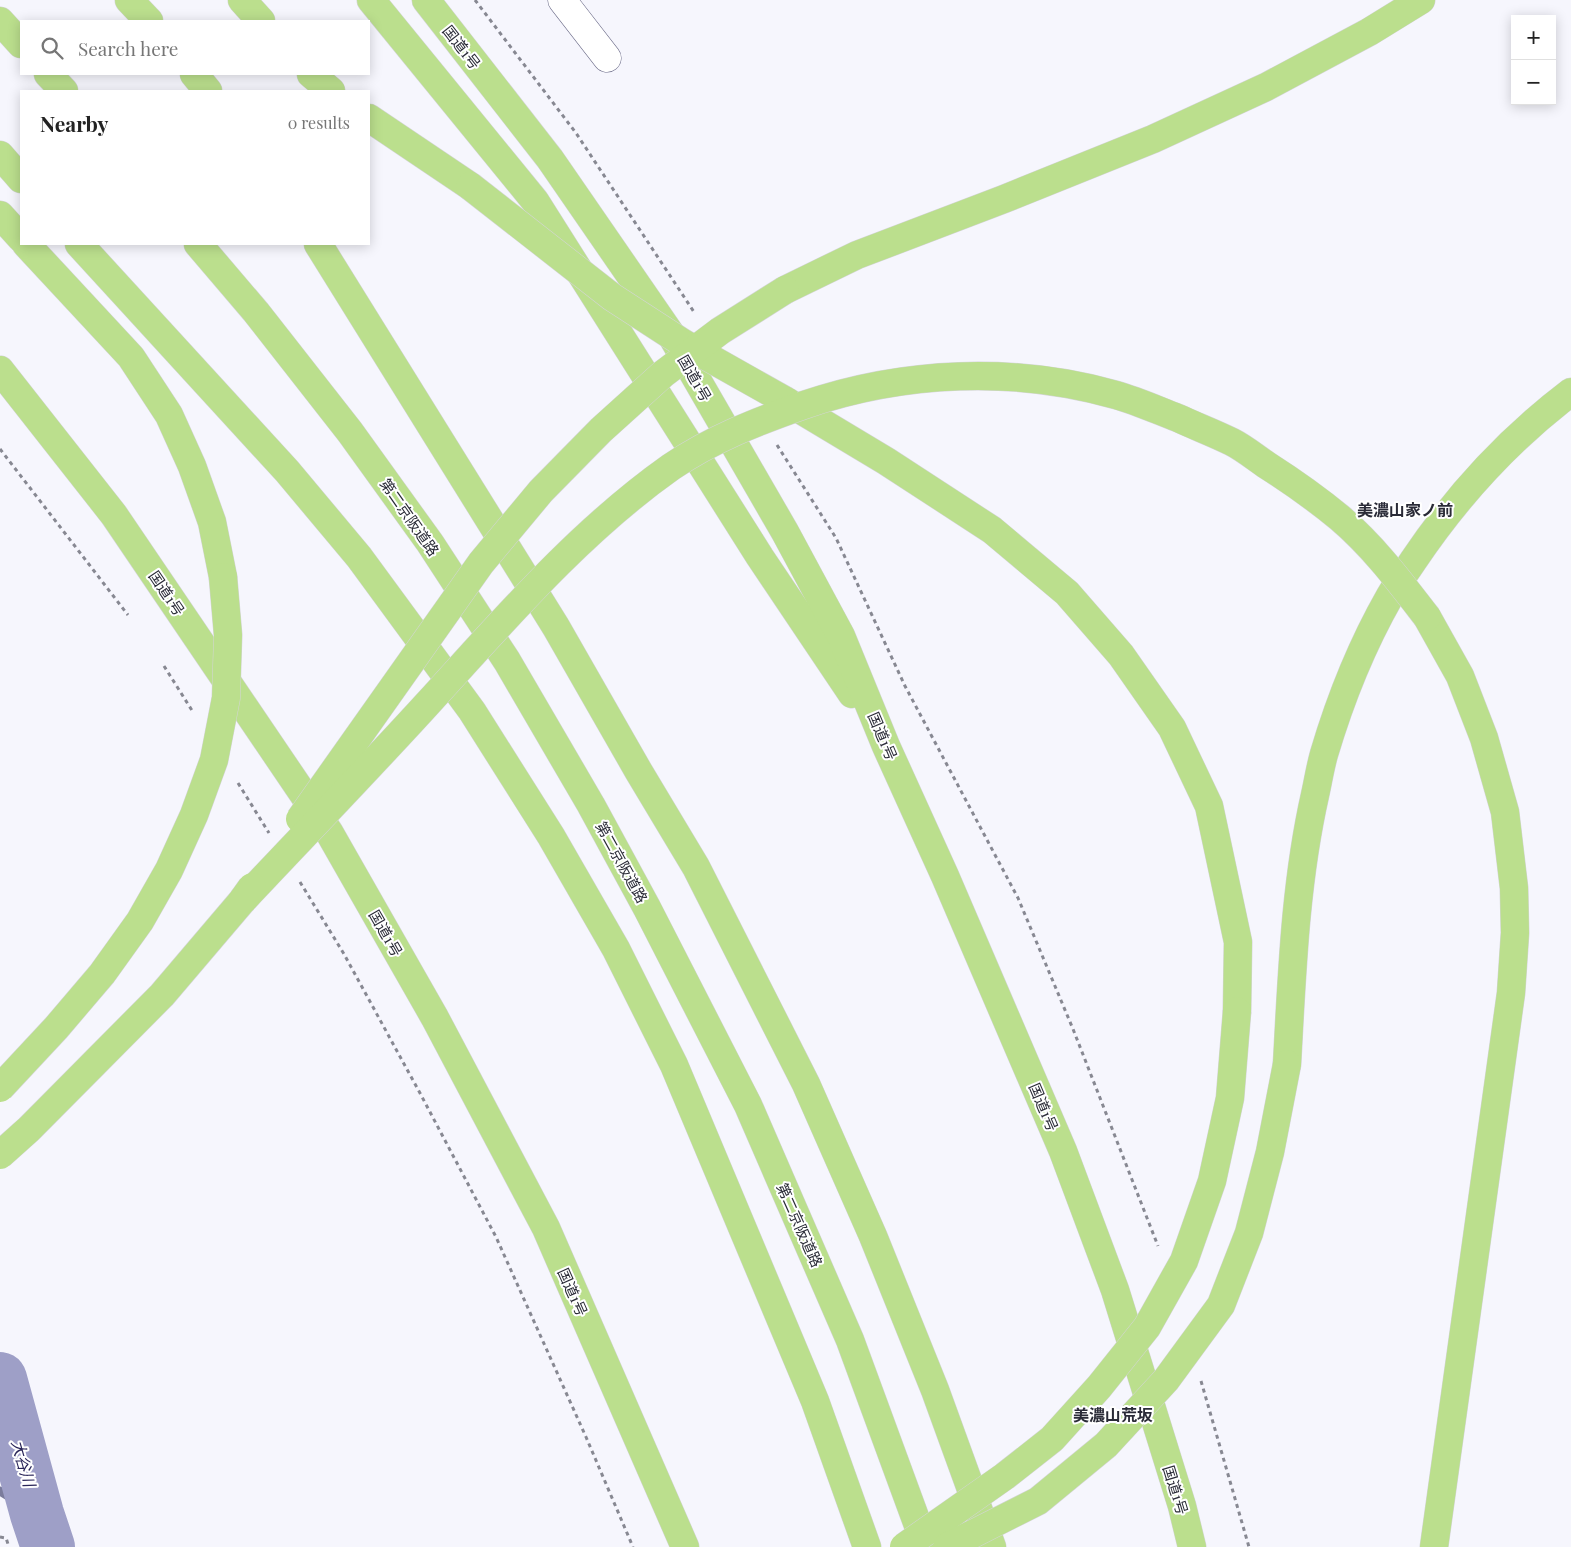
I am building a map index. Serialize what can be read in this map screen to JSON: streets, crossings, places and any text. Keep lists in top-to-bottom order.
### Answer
{
  "streets": {
    "highway": ["国道1号", "第二京阪道路"]
  },
  "districts": ["美濃山家ノ前", "美濃山荒坂"],
  "water": ["大谷川"],
  "page": {
    "map_buttons": ["+", "−"],
    "search": "Search here",
    "heading": ["Nearby", "0 results"]
  }
}
